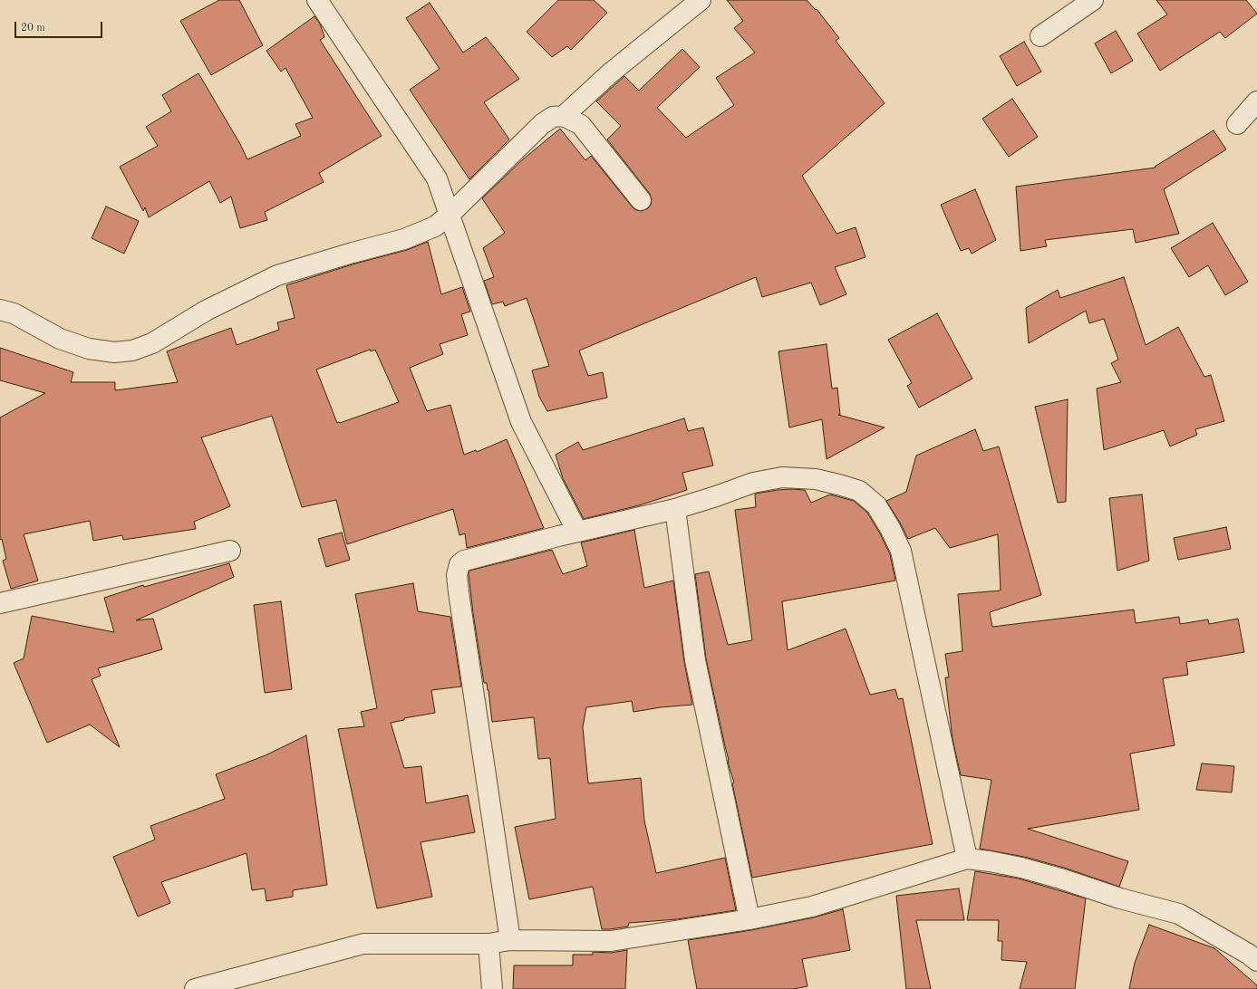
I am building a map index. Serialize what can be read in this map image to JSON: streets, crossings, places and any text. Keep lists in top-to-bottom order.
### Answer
{
  "scale_bar": "20 m"
}
